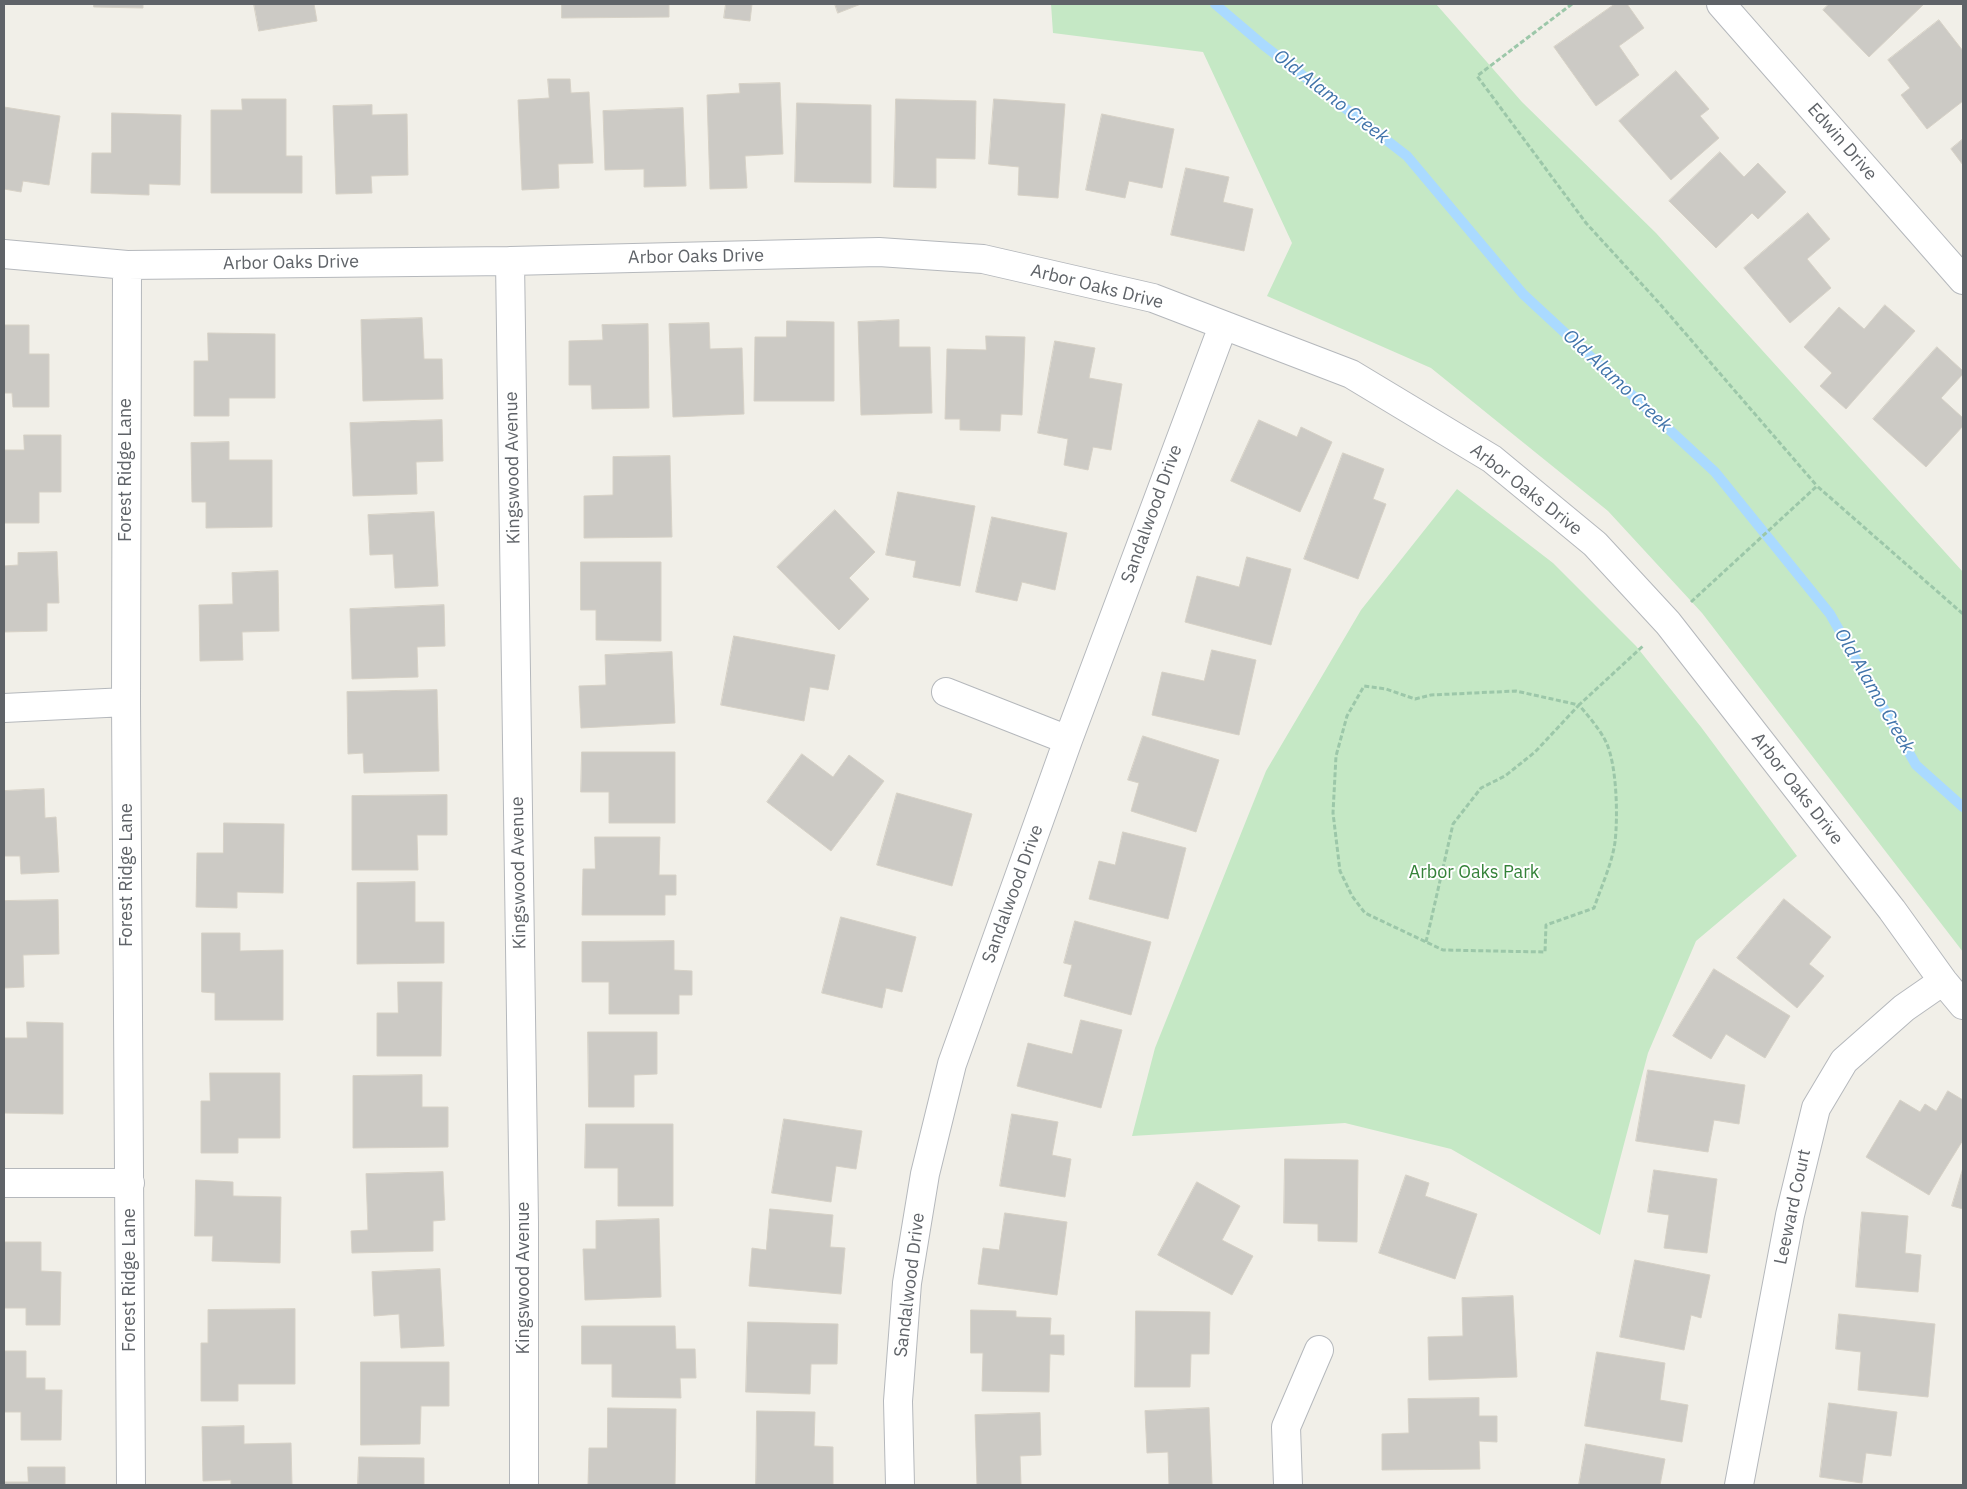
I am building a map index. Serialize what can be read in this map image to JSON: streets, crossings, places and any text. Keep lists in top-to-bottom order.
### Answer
{
  "streets": {
    "street": [
      "Edwin Drive",
      "Arbor Oaks Drive",
      "Kingswood Avenue",
      "Forest Ridge Lane",
      "Sandalwood Drive",
      "Leeward Court"
    ]
  },
  "crossings": [
    ["Arbor Oaks Drive", "Kingswood Avenue"],
    ["Arbor Oaks Drive", "Forest Ridge Lane"],
    ["Arbor Oaks Drive", "Sandalwood Drive"],
    ["Arbor Oaks Drive", "Leeward Court"]
  ],
  "water": ["Old Alamo Creek"],
  "parks": ["Arbor Oaks Park"]
}
